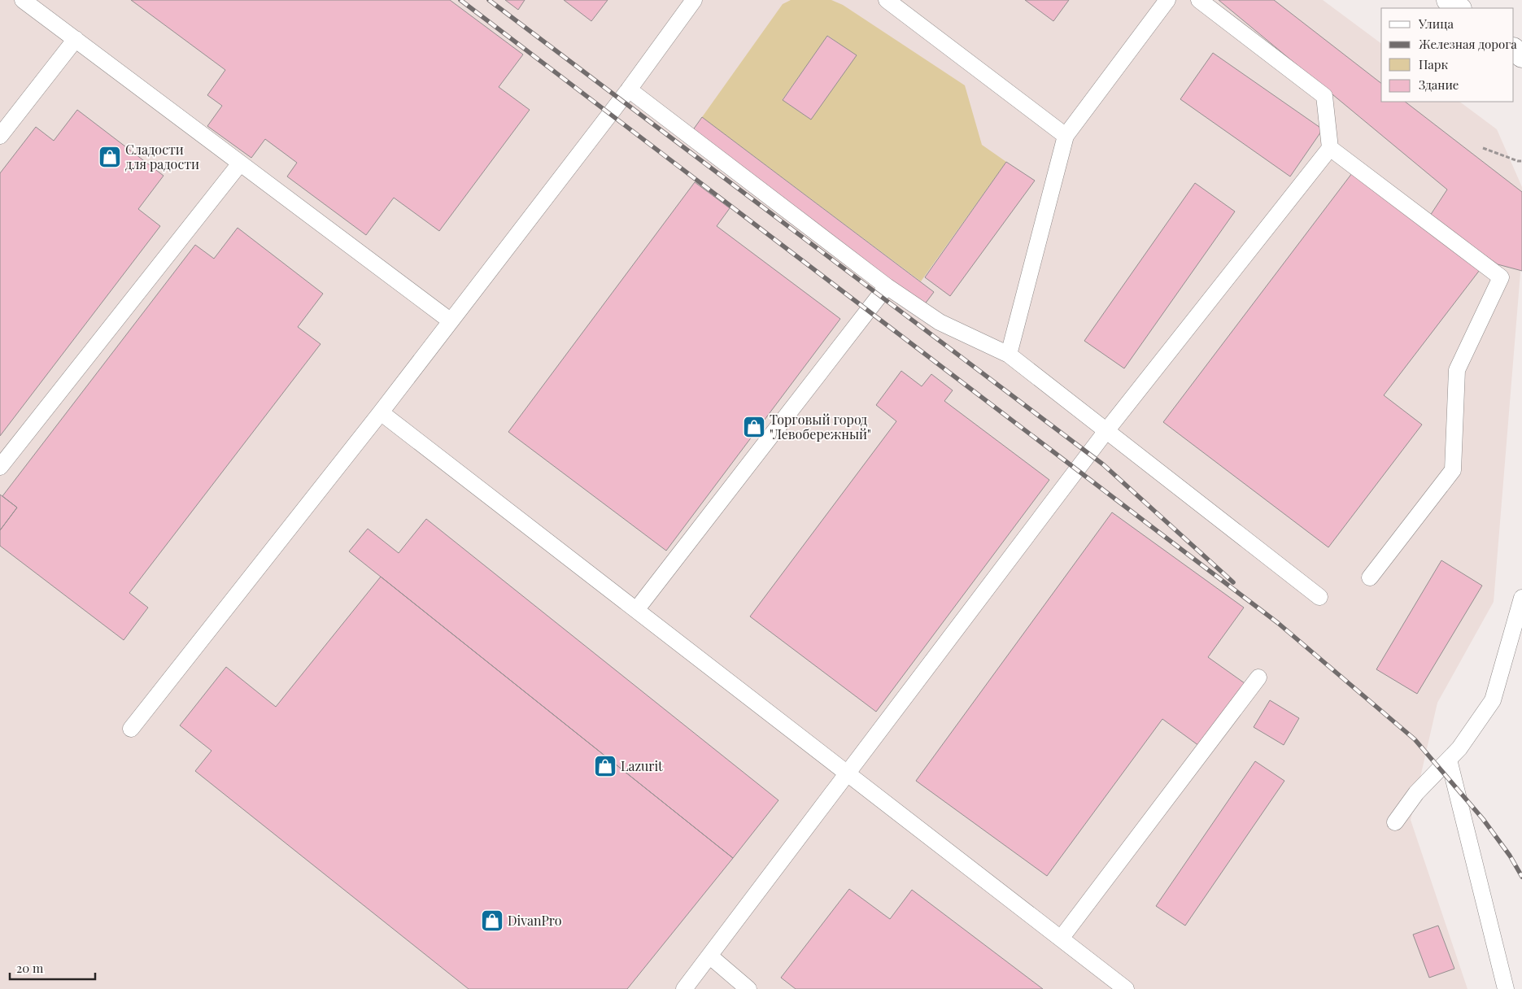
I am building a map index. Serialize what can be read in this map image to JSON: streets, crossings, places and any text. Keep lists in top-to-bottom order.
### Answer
{
  "places": {
    "shop": [
      "Сладости для радости",
      "Торговый город \"Левобережный\"",
      "Lazurit",
      "DivanPro"
    ]
  },
  "legend": [
    "Улица",
    "Железная дорога",
    "Парк",
    "Здание"
  ],
  "scale_bar": "20 m"
}
